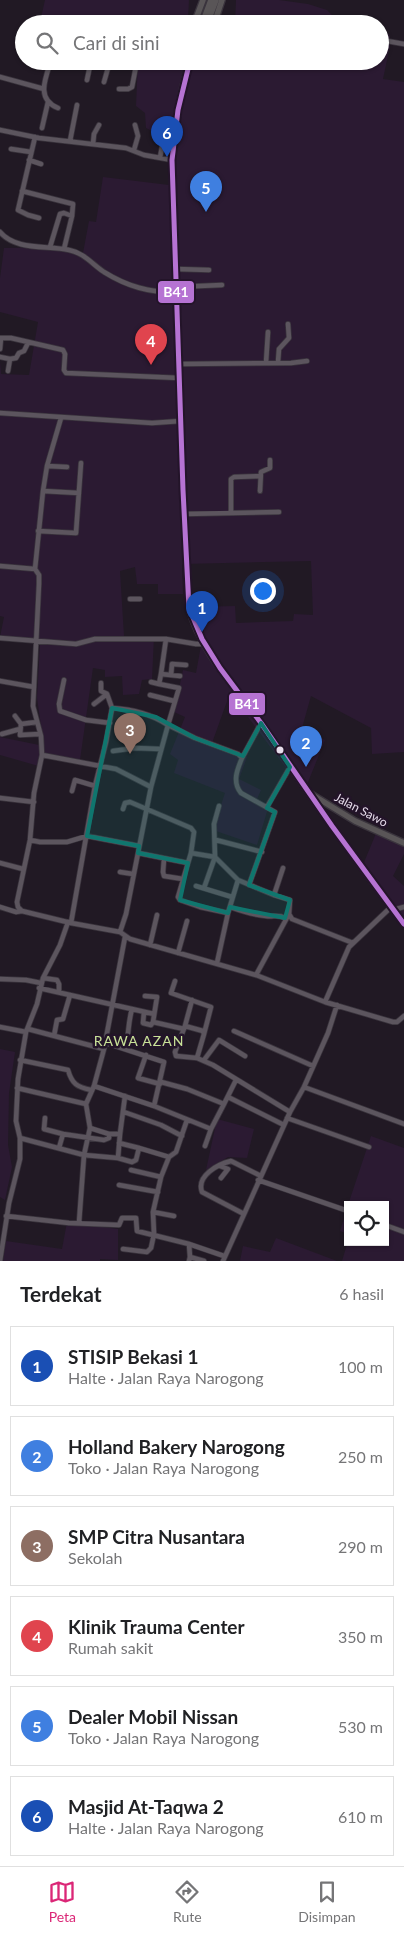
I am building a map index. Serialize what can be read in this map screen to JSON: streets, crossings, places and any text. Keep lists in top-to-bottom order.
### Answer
{
  "streets": {
    "main road": ["Jalan Sawo"]
  },
  "districts": ["RAWA AZAN"],
  "lines": ["transit line B41"],
  "page": {
    "search": "Cari di sini",
    "pins": [
      "6",
      "5",
      "4",
      "1",
      "3",
      "2"
    ],
    "heading": ["Terdekat", "6 hasil"],
    "list": [
      {
        "mark": "1",
        "name": "STISIP Bekasi 1",
        "note": "Halte · Jalan Raya Narogong",
        "value": "100 m"
      },
      {
        "mark": "2",
        "name": "Holland Bakery Narogong",
        "note": "Toko · Jalan Raya Narogong",
        "value": "250 m"
      },
      {
        "mark": "3",
        "name": "SMP Citra Nusantara",
        "note": "Sekolah",
        "value": "290 m"
      },
      {
        "mark": "4",
        "name": "Klinik Trauma Center",
        "note": "Rumah sakit",
        "value": "350 m"
      },
      {
        "mark": "5",
        "name": "Dealer Mobil Nissan",
        "note": "Toko · Jalan Raya Narogong",
        "value": "530 m"
      },
      {
        "mark": "6",
        "name": "Masjid At-Taqwa 2",
        "note": "Halte · Jalan Raya Narogong",
        "value": "610 m"
      }
    ],
    "nav": ["Peta", "Rute", "Disimpan"]
  }
}
